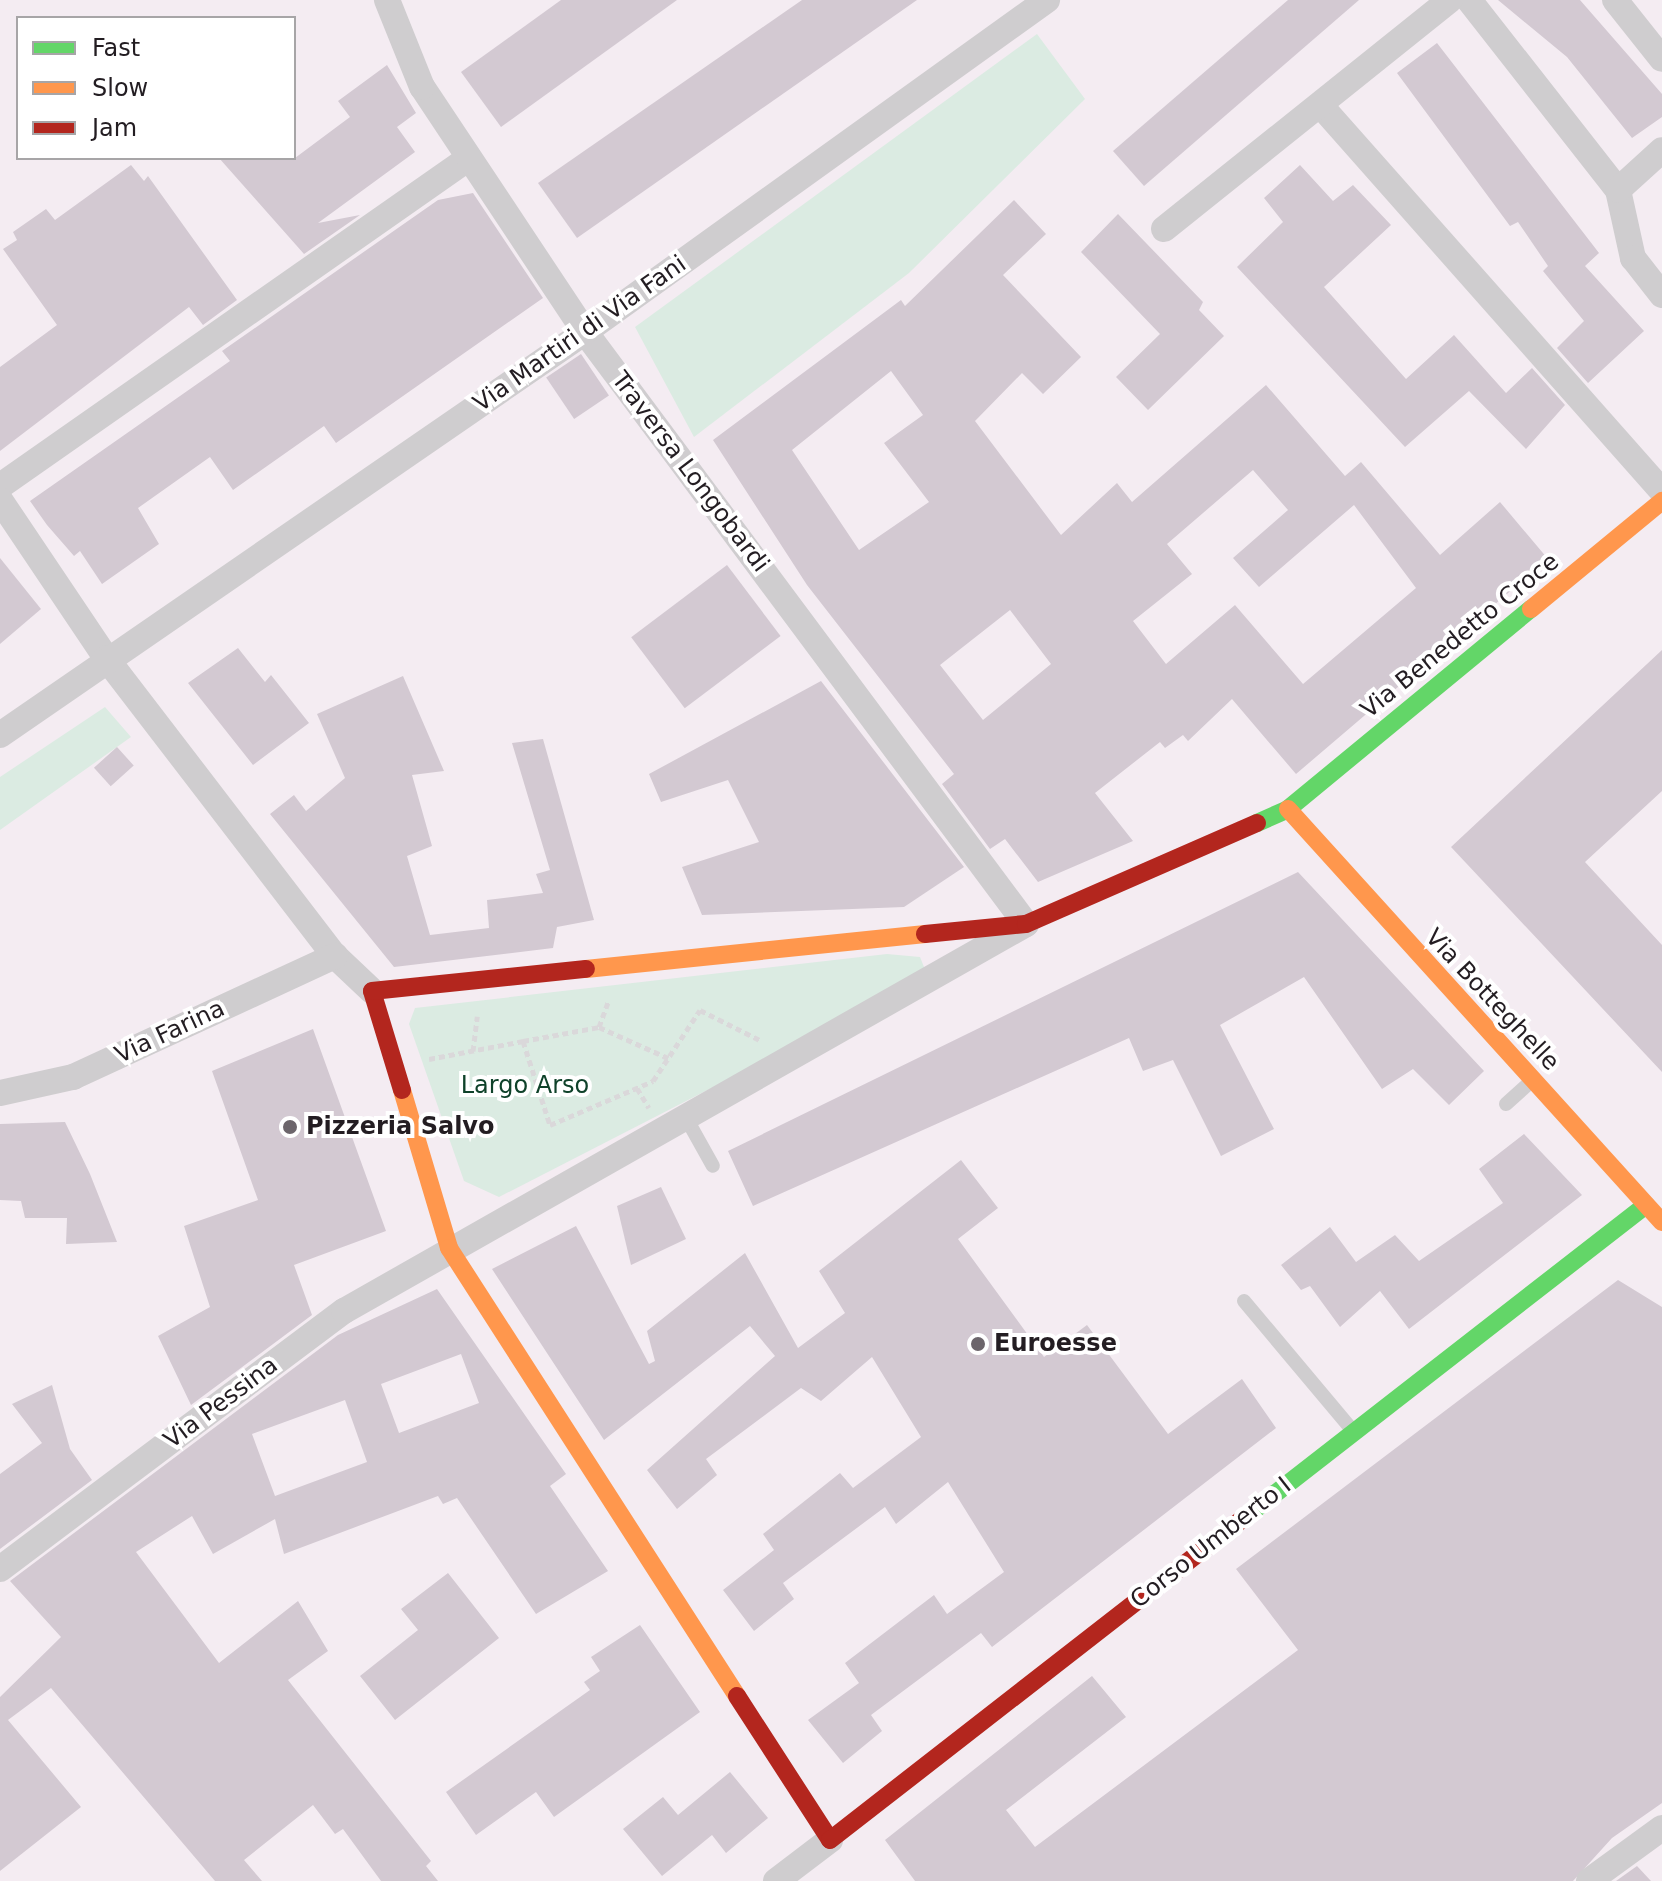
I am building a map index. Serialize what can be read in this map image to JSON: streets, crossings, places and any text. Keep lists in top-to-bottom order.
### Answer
{
  "streets": {
    "main road": ["Via Benedetto Croce", "Via Botteghelle", "Corso Umberto I"],
    "street": [
      "Via Martiri di Via Fani",
      "Traversa Longobardi",
      "Via Farina",
      "Via Pessina"
    ]
  },
  "crossings": [
    ["Via Martiri di Via Fani", "Traversa Longobardi"],
    ["Traversa Longobardi", "Via Benedetto Croce"],
    ["Via Benedetto Croce", "Via Botteghelle"],
    ["Via Botteghelle", "Corso Umberto I"]
  ],
  "parks": ["Largo Arso"],
  "places": ["Pizzeria Salvo", "Euroesse"],
  "legend": ["Fast", "Slow", "Jam"]
}
